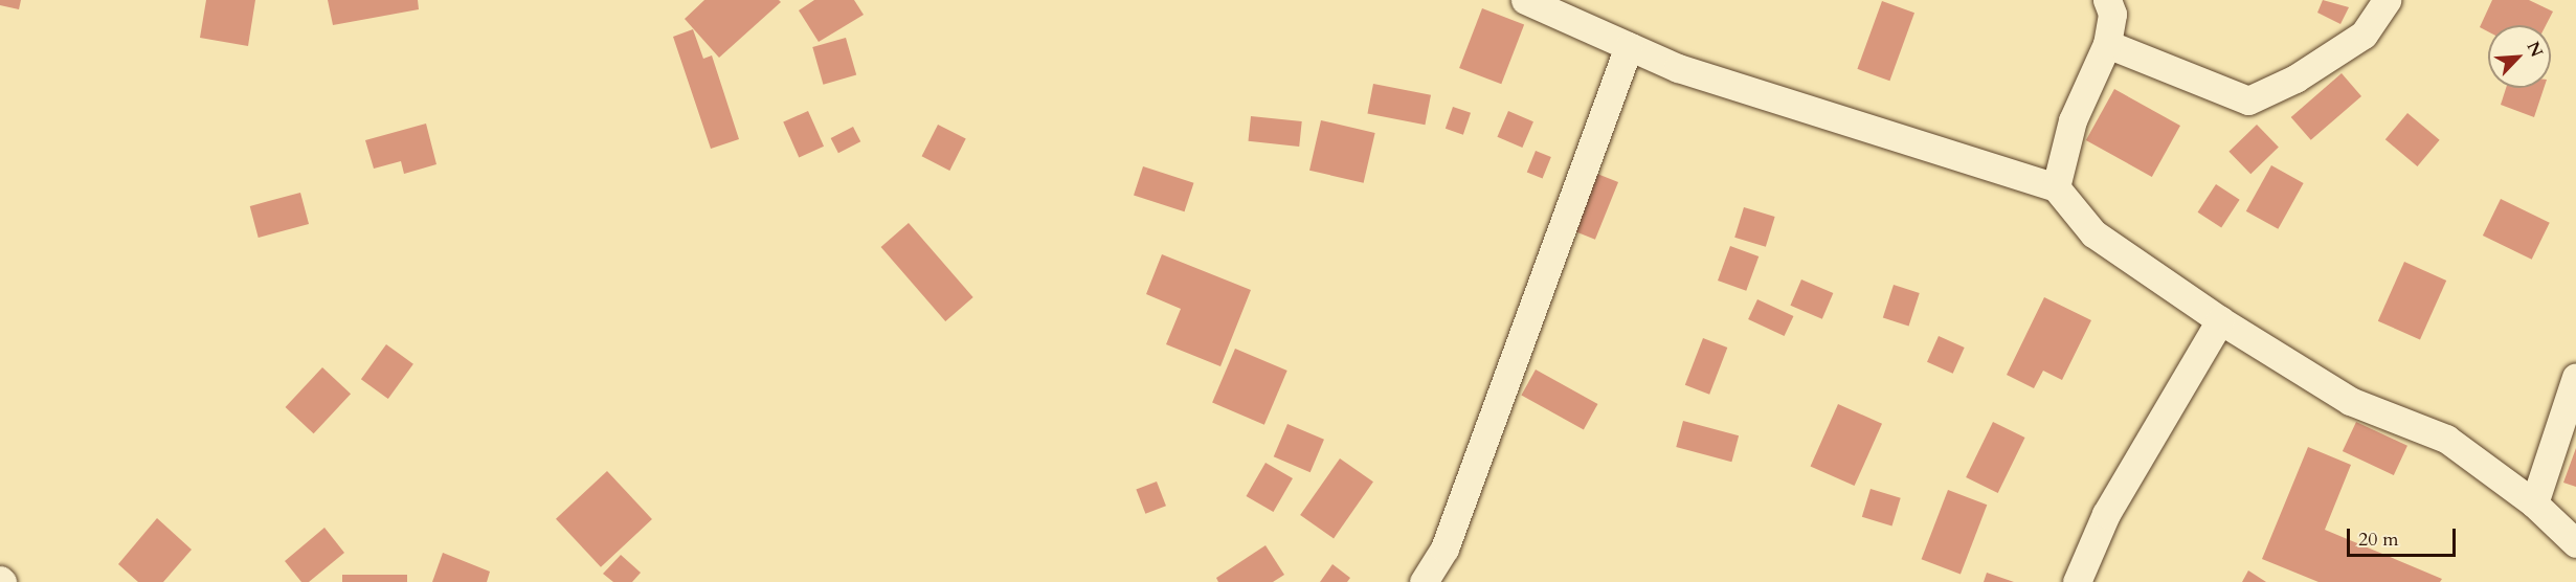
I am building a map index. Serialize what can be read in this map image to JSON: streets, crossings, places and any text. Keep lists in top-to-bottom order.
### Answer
{
  "scale_bar": "20 m",
  "north": "top right"
}
